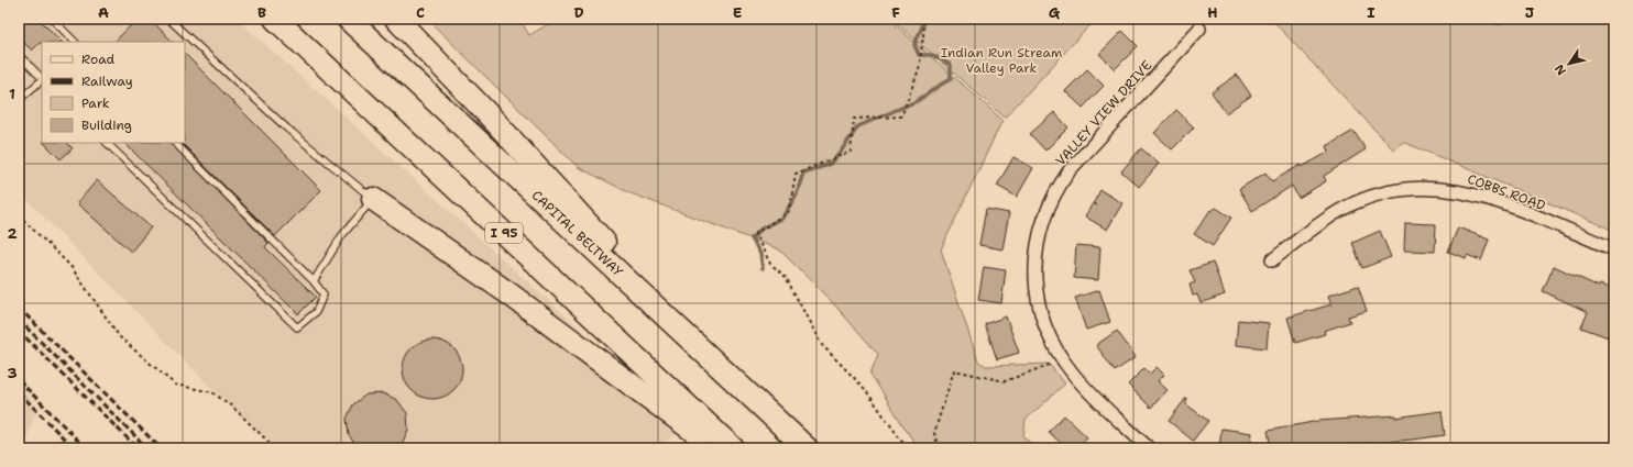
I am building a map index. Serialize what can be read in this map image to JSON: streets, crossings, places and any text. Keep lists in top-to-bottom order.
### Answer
{
  "streets": {
    "highway": ["I 95", "CAPITAL BELTWAY"],
    "street": ["VALLEY VIEW DRIVE", "COBBS ROAD"]
  },
  "parks": ["Indian Run Stream Valley Park"],
  "legend": [
    "Road",
    "Railway",
    "Park",
    "Building"
  ],
  "north": "bottom left",
  "grid": {
    "columns": [
      "A",
      "B",
      "C",
      "D",
      "E",
      "F",
      "G",
      "H",
      "I",
      "J"
    ],
    "rows": ["1", "2", "3"]
  }
}
